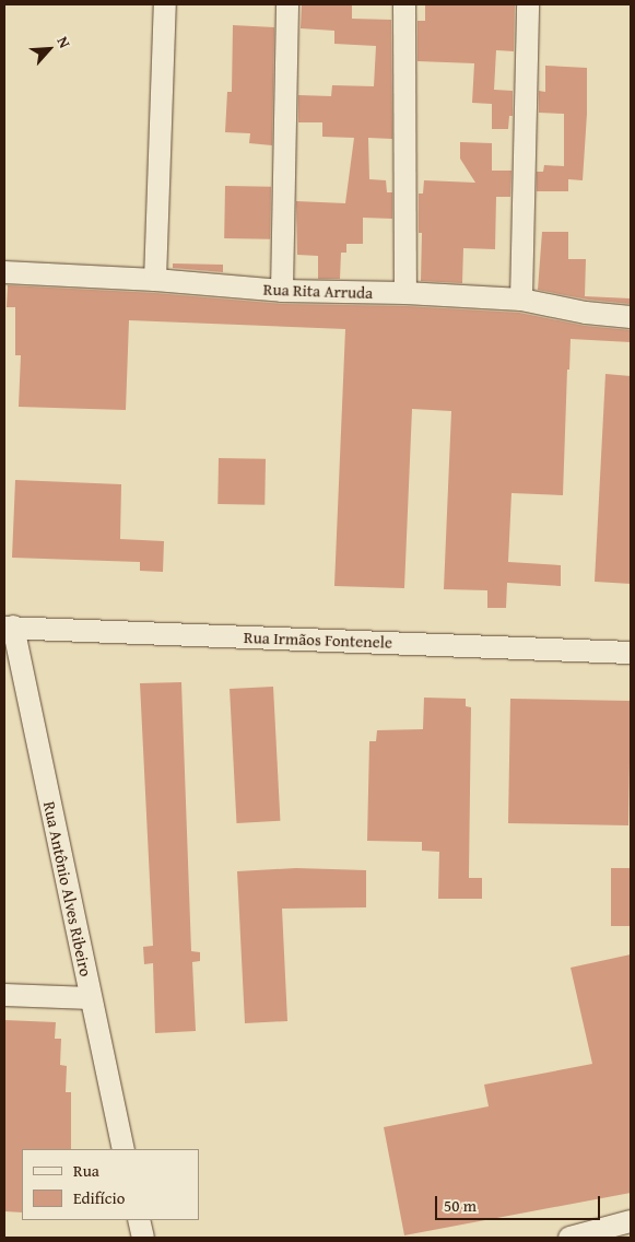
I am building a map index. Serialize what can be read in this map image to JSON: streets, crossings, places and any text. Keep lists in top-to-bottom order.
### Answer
{
  "streets": {
    "street": ["Rua Rita Arruda", "Rua Irmãos Fontenele", "Rua Antônio Alves Ribeiro"]
  },
  "crossings": [
    ["Rua Irmãos Fontenele", "Rua Antônio Alves Ribeiro"]
  ],
  "legend": ["Rua", "Edifício"],
  "scale_bar": "50 m",
  "north": "top right"
}
